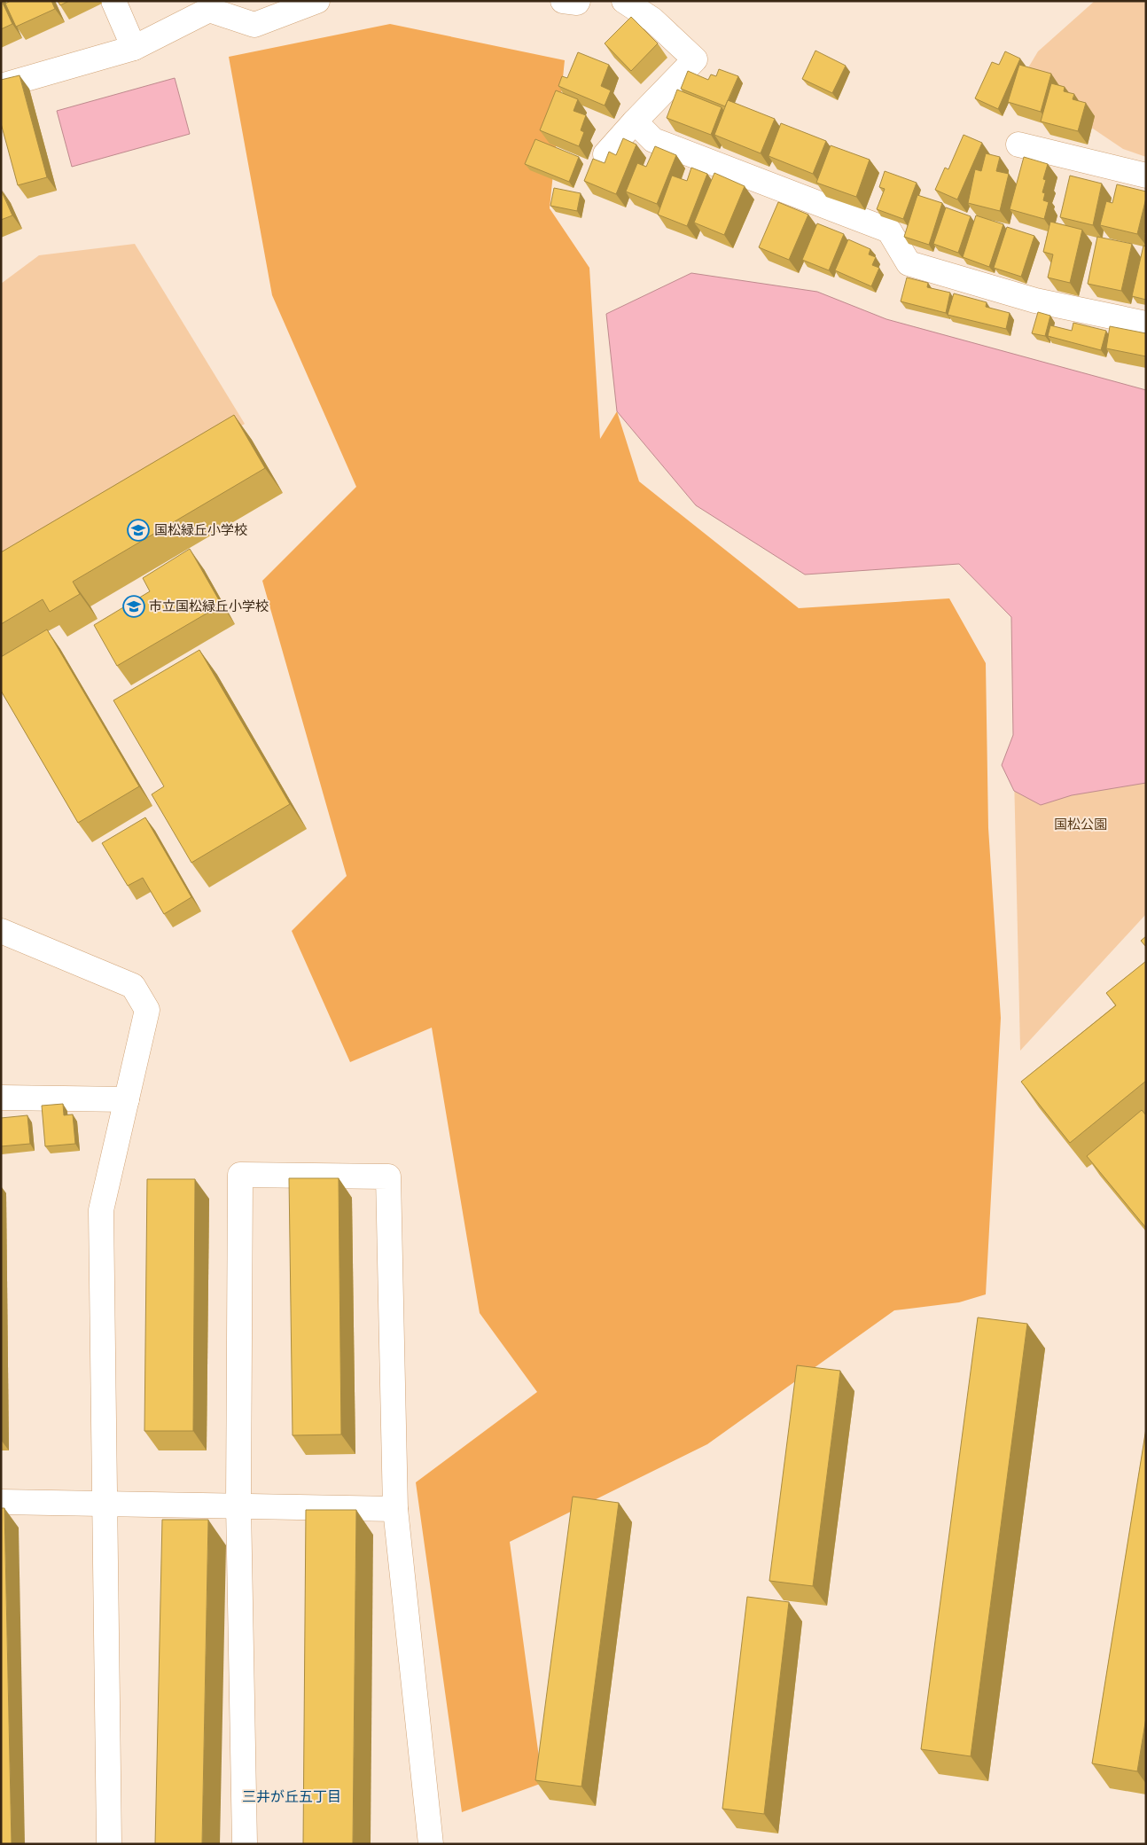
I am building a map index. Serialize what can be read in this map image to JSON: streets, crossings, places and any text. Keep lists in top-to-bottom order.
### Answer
{
  "districts": ["三井が丘五丁目"],
  "parks": ["国松公園"],
  "places": {
    "school or university": ["国松緑丘小学校", "市立国松緑丘小学校"]
  }
}
